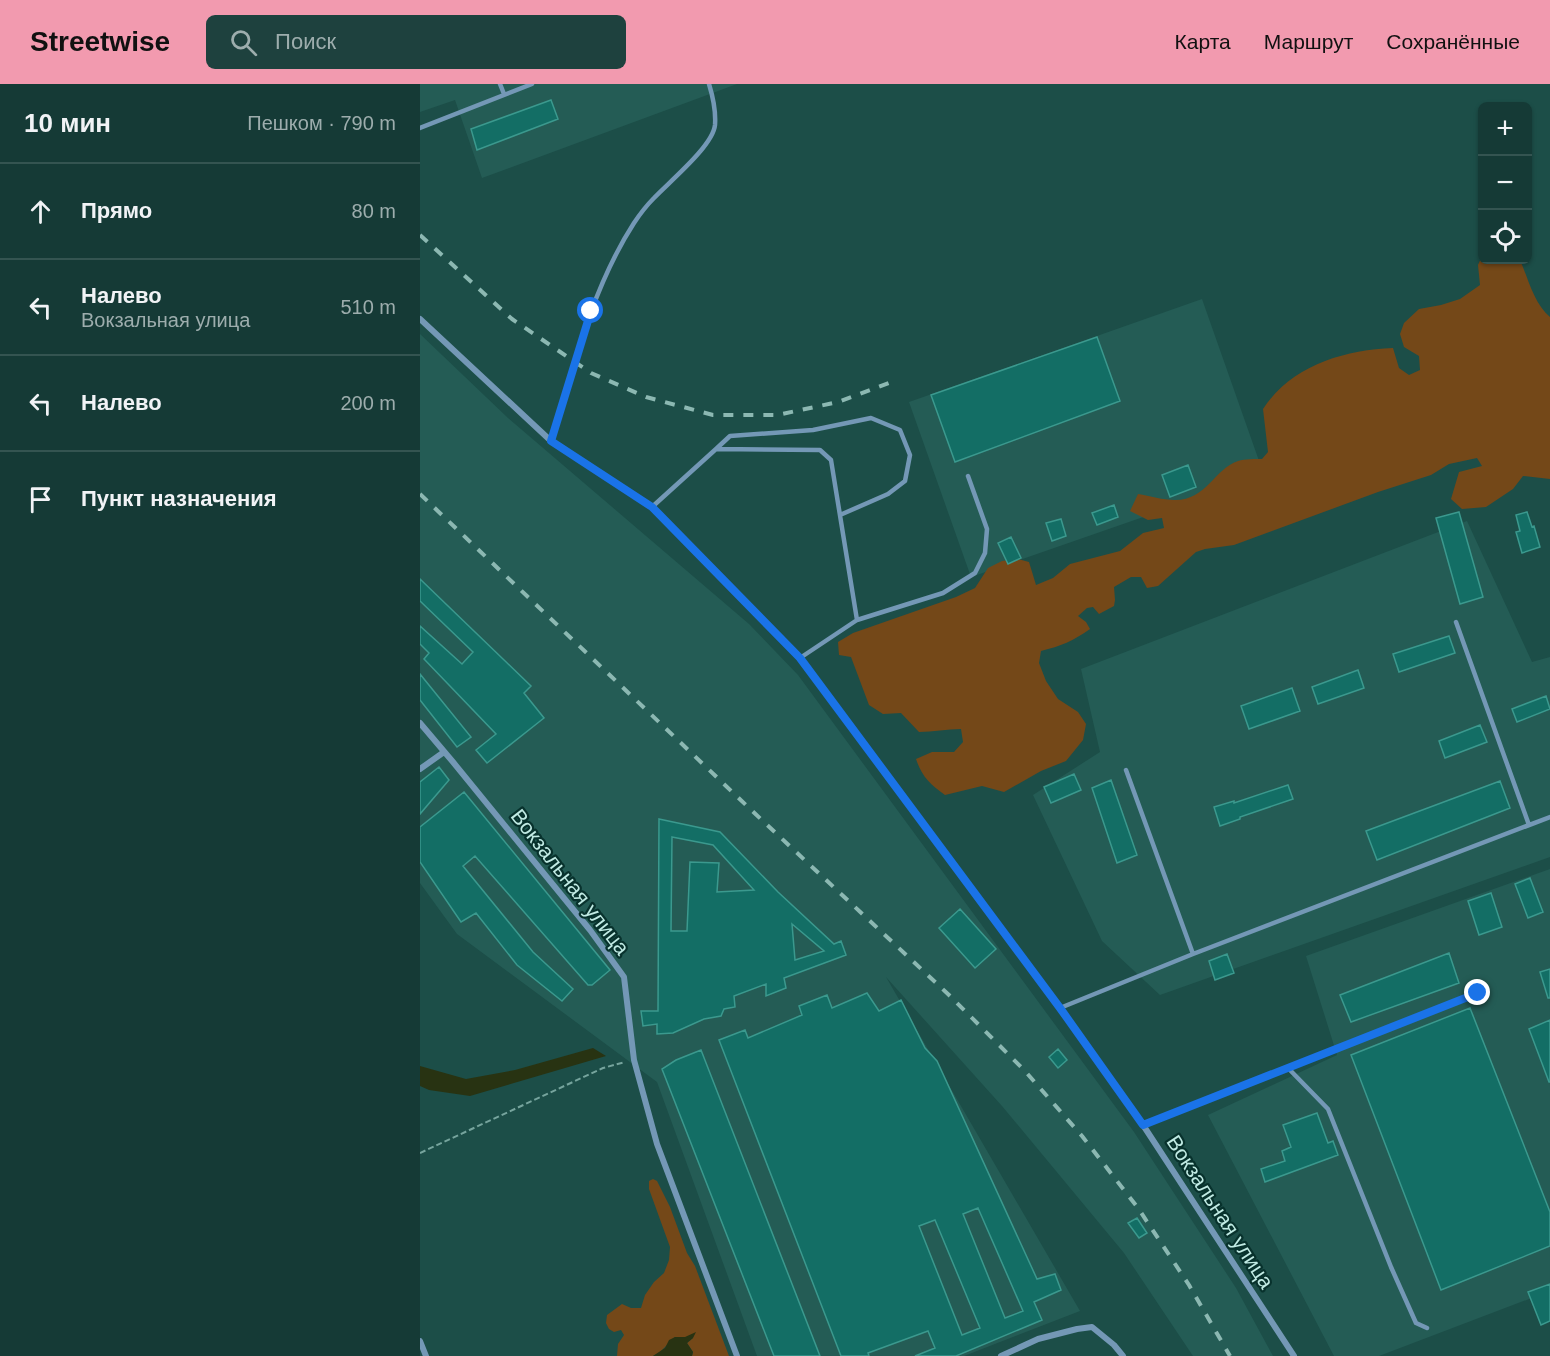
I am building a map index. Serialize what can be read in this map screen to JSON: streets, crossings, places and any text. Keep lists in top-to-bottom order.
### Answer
{
  "streets": {
    "street": ["Вокзальная улица"]
  },
  "page": {
    "header": "Streetwise",
    "search": "Поиск",
    "nav": ["Карта", "Маршрут", "Сохранённые"],
    "heading": ["10 мин", "Пешком · 790 m"],
    "map_buttons": ["+", "−"],
    "list": [
      ["Прямо", "80 m"],
      ["Налево", "Вокзальная улица", "510 m"],
      ["Налево", "200 m"],
      "Пункт назначения"
    ]
  }
}
